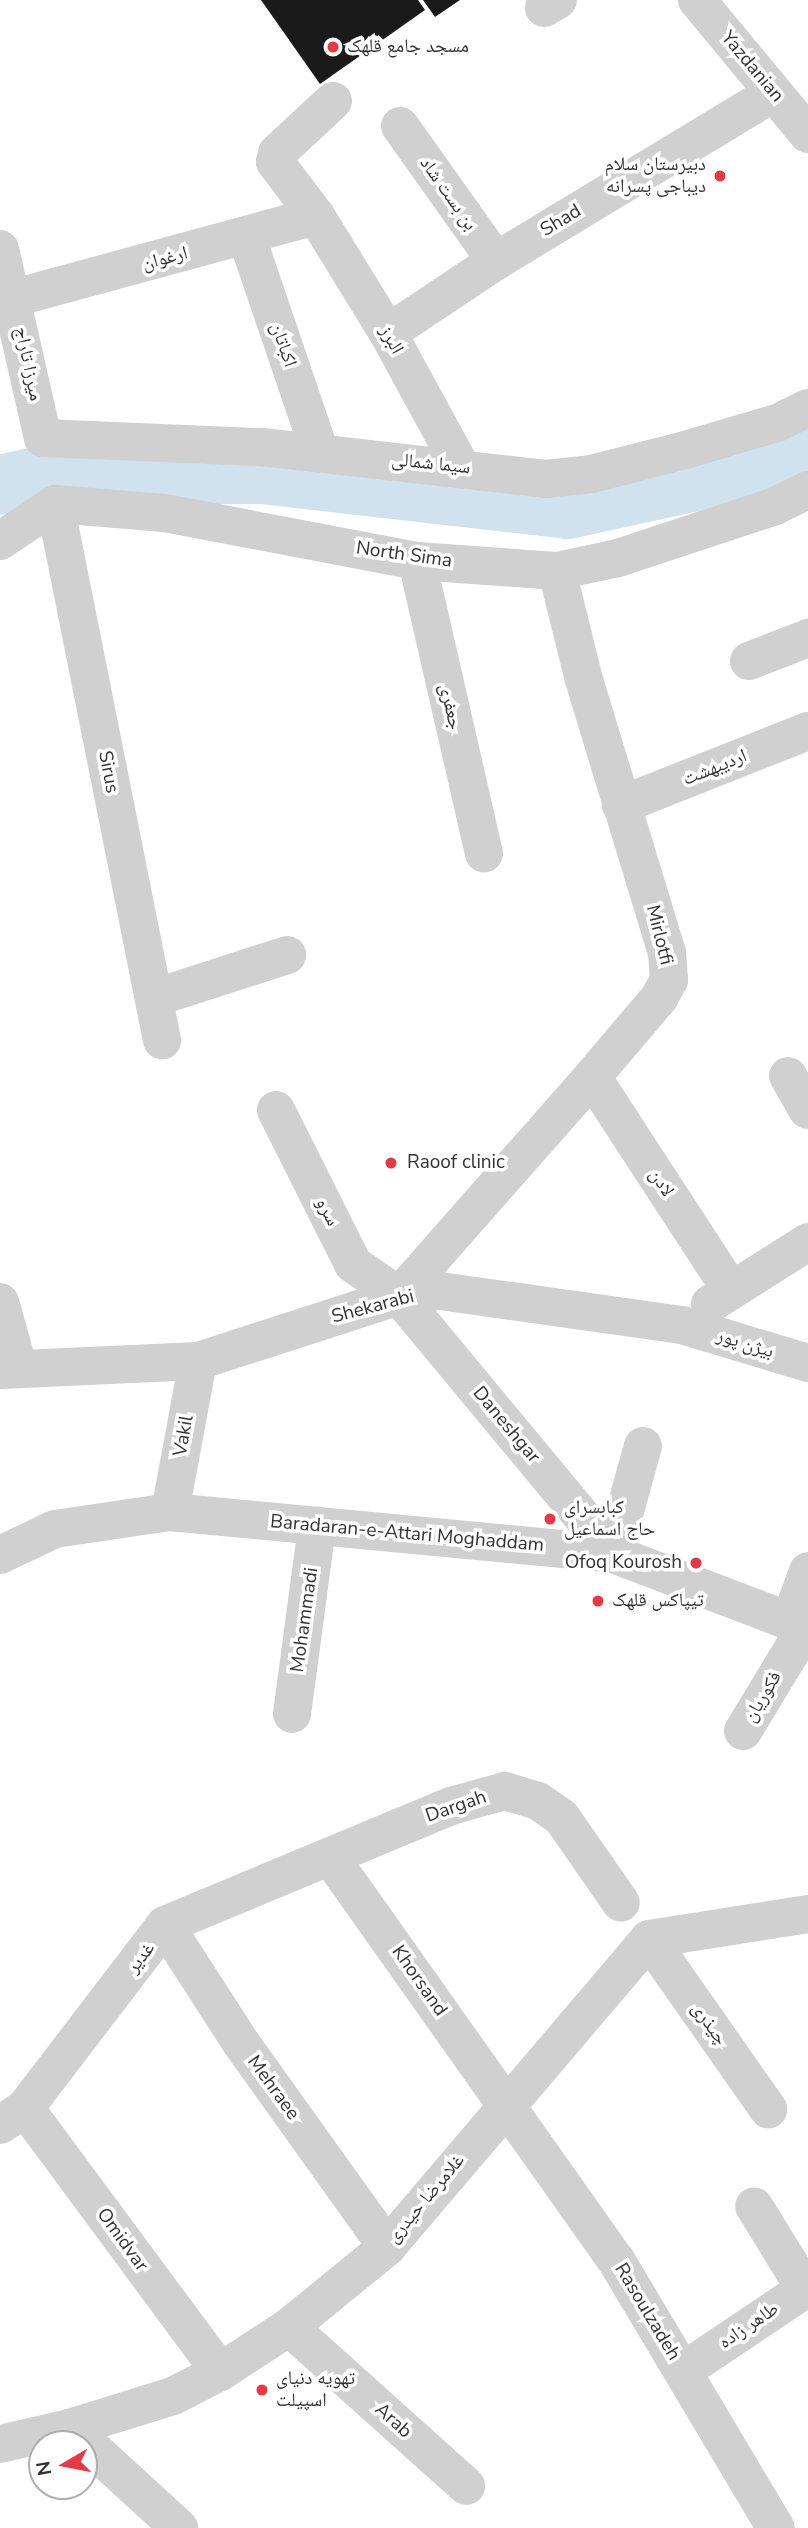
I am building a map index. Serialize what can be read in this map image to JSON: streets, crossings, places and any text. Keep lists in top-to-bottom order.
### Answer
{
  "streets": {
    "street": [
      "Yazdanian",
      "بن بست شاد",
      "Shad",
      "ارغوان",
      "البرز",
      "اکباتان",
      "میرزا تاراج",
      "سیما شمالی",
      "North Sima",
      "جعفری",
      "اردیبهشت",
      "Sirus",
      "Mirlotfi",
      "لادن",
      "سرو",
      "Shekarabi",
      "بیژن پور",
      "Daneshgar",
      "Vakil",
      "Baradaran-e-Attari Moghaddam",
      "Mohammadi",
      "فکوریان",
      "Dargah",
      "غدیر",
      "Khorsand",
      "چیذری",
      "Mehraee",
      "غلامرضا حیدری",
      "Omidvar",
      "Rasoulzadeh",
      "طاهر زاده",
      "Arab"
    ]
  },
  "crossings": [
    ["Yazdanian", "Shad"],
    ["بن بست شاد", "Shad"],
    ["Shad", "البرز"],
    ["ارغوان", "البرز"],
    ["ارغوان", "اکباتان"],
    ["ارغوان", "میرزا تاراج"],
    ["البرز", "سیما شمالی"],
    ["اکباتان", "سیما شمالی"],
    ["میرزا تاراج", "سیما شمالی"],
    ["North Sima", "جعفری"],
    ["North Sima", "Sirus"],
    ["North Sima", "Mirlotfi"],
    ["اردیبهشت", "Mirlotfi"],
    ["Mirlotfi", "لادن"],
    ["Mirlotfi", "سرو"],
    ["Mirlotfi", "Shekarabi"],
    ["Mirlotfi", "Daneshgar"],
    ["سرو", "Shekarabi"],
    ["سرو", "Daneshgar"],
    ["Shekarabi", "بیژن پور"],
    ["Shekarabi", "Daneshgar"],
    ["Shekarabi", "Vakil"],
    ["Daneshgar", "Baradaran-e-Attari Moghaddam"],
    ["Vakil", "Baradaran-e-Attari Moghaddam"],
    ["Baradaran-e-Attari Moghaddam", "Mohammadi"],
    ["Baradaran-e-Attari Moghaddam", "فکوریان"],
    ["Dargah", "غدیر"],
    ["Dargah", "Khorsand"],
    ["غدیر", "Khorsand"],
    ["غدیر", "Mehraee"],
    ["غدیر", "Omidvar"],
    ["Khorsand", "غلامرضا حیدری"],
    ["Khorsand", "Rasoulzadeh"],
    ["چیذری", "غلامرضا حیدری"],
    ["Mehraee", "غلامرضا حیدری"],
    ["غلامرضا حیدری", "Omidvar"],
    ["غلامرضا حیدری", "Rasoulzadeh"],
    ["غلامرضا حیدری", "Arab"],
    ["Rasoulzadeh", "طاهر زاده"]
  ],
  "places": [
    "مسجد جامع قلهک",
    "دبیرستان سلام دیباجی پسرانه",
    "Raoof clinic",
    "کبابسرای حاج اسماعیل",
    "Ofoq Kourosh",
    "تیپاکس قلهک",
    "تهویه دنیای اسپیلت"
  ],
  "north": "left"
}
